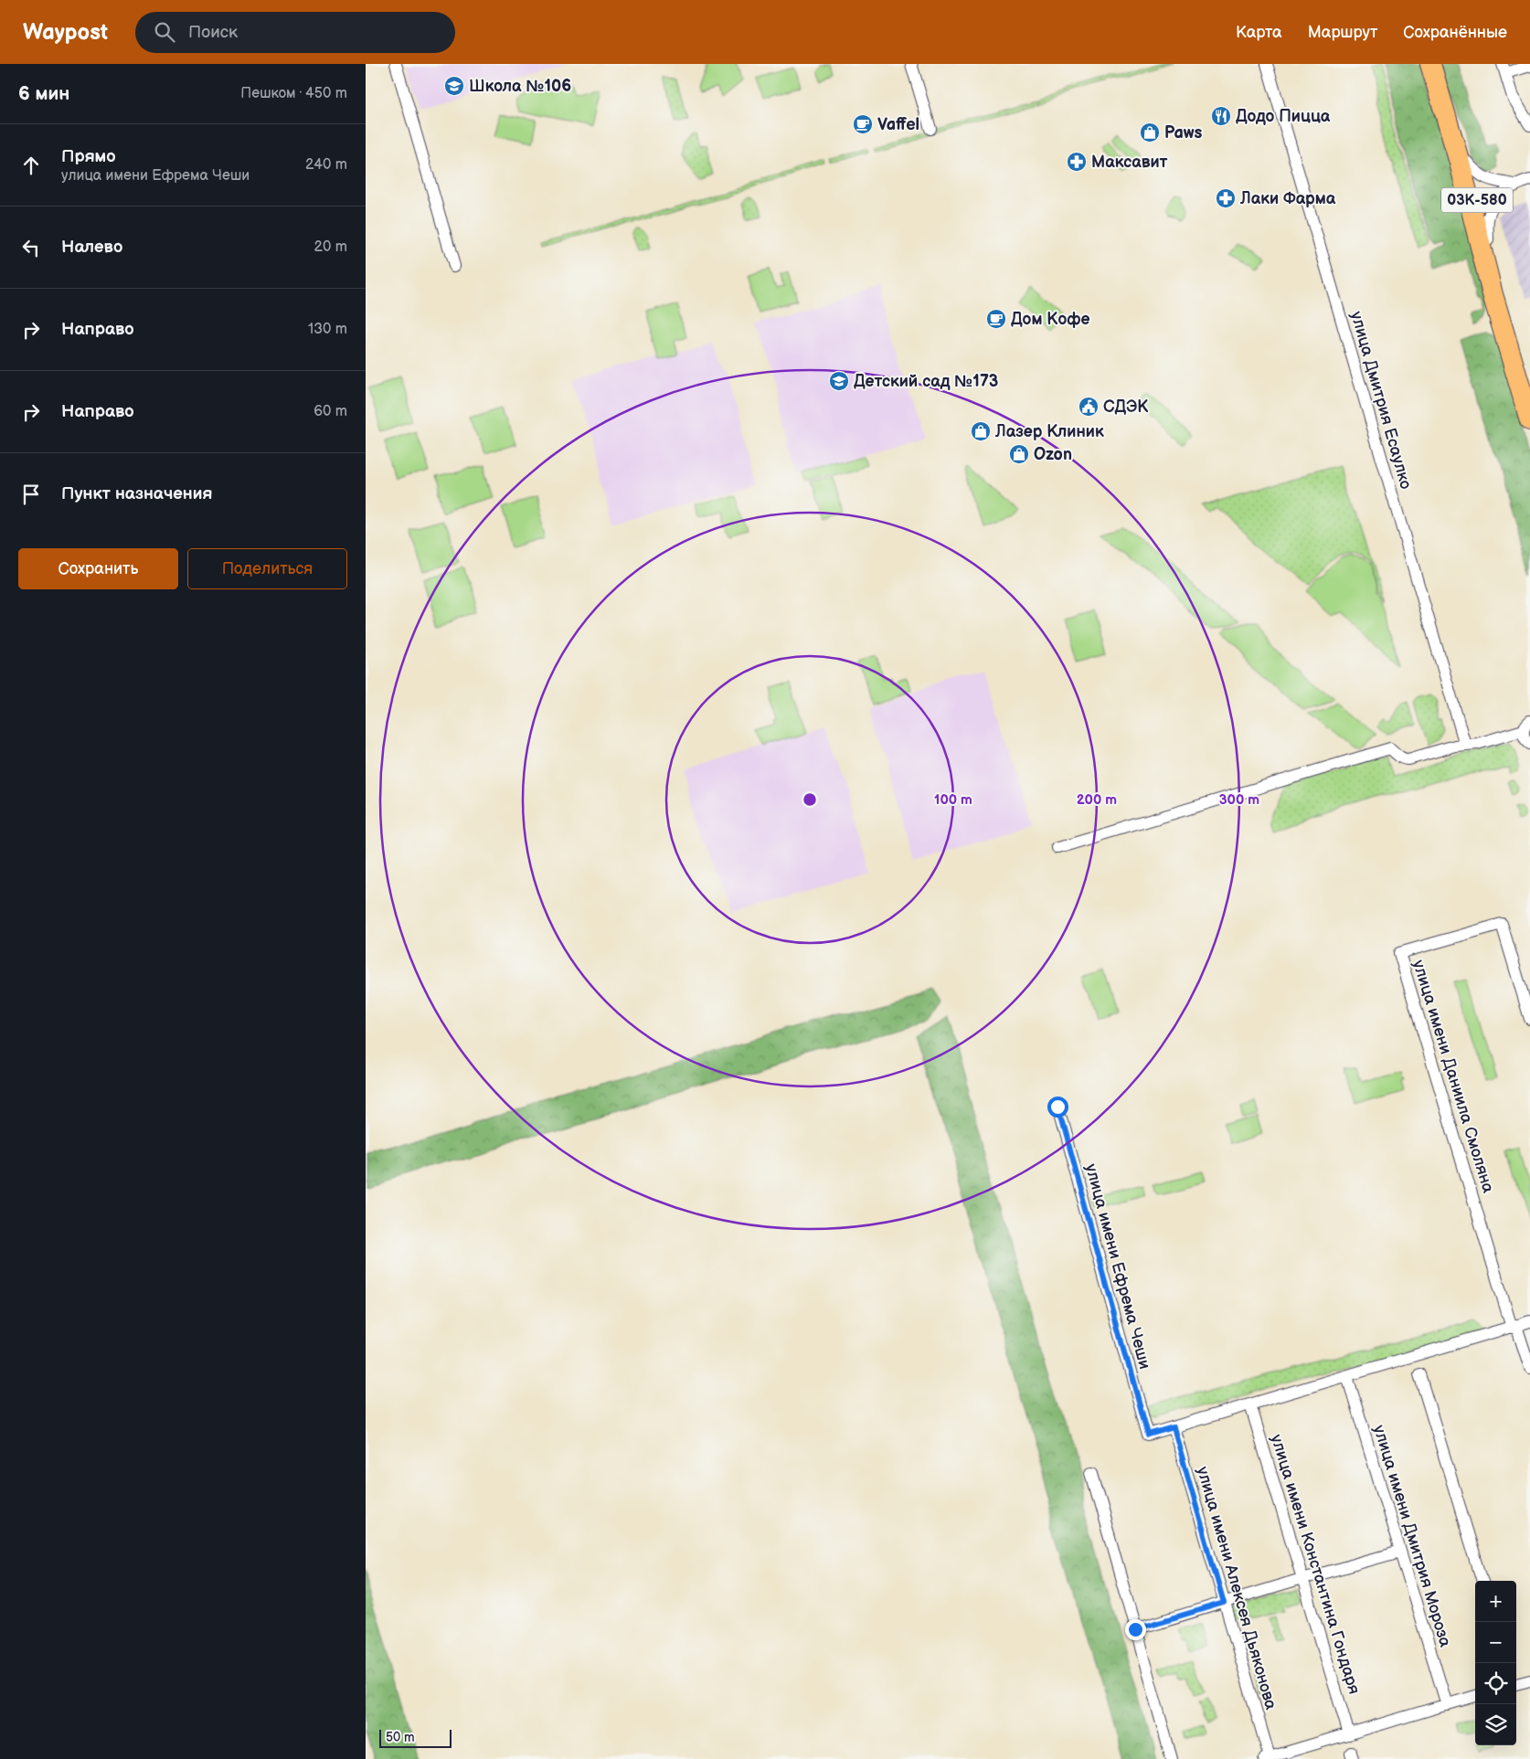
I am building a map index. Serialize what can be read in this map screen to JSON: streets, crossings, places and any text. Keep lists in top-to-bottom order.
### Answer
{
  "streets": {
    "highway": ["03К-580"],
    "street": [
      "улица Дмитрия Есаулко",
      "улица имени Даниила Смоляна",
      "улица имени Ефрема Чеши",
      "улица имени Дмитрия Мороза",
      "улица имени Константина Гондаря",
      "улица имени Алексея Дьяконова"
    ]
  },
  "crossings": [
    ["улица имени Ефрема Чеши", "улица имени Алексея Дьяконова"]
  ],
  "places": {
    "school or university": ["Школа №106", "Детский сад №173"],
    "restaurant": ["Додо Пицца"],
    "cafe": ["Vaffel", "Дом Кофе"],
    "shop": ["Paws", "Лазер Клиник", "Ozon"],
    "pharmacy": ["Максавит", "Лаки Фарма"],
    "public building": ["СДЭК"]
  },
  "scale_bar": "50 m",
  "page": {
    "header": "Waypost",
    "search": "Поиск",
    "nav": ["Карта", "Маршрут", "Сохранённые"],
    "heading": ["6 мин", "Пешком · 450 m"],
    "list": [
      ["Прямо", "улица имени Ефрема Чеши", "240 m"],
      ["Налево", "20 m"],
      ["Направо", "130 m"],
      ["Направо", "60 m"],
      "Пункт назначения"
    ],
    "buttons": ["Сохранить", "Поделиться"],
    "map_buttons": ["+", "−"],
    "scale": "50 m"
  },
  "rings": ["100 m", "200 m", "300 m"]
}
